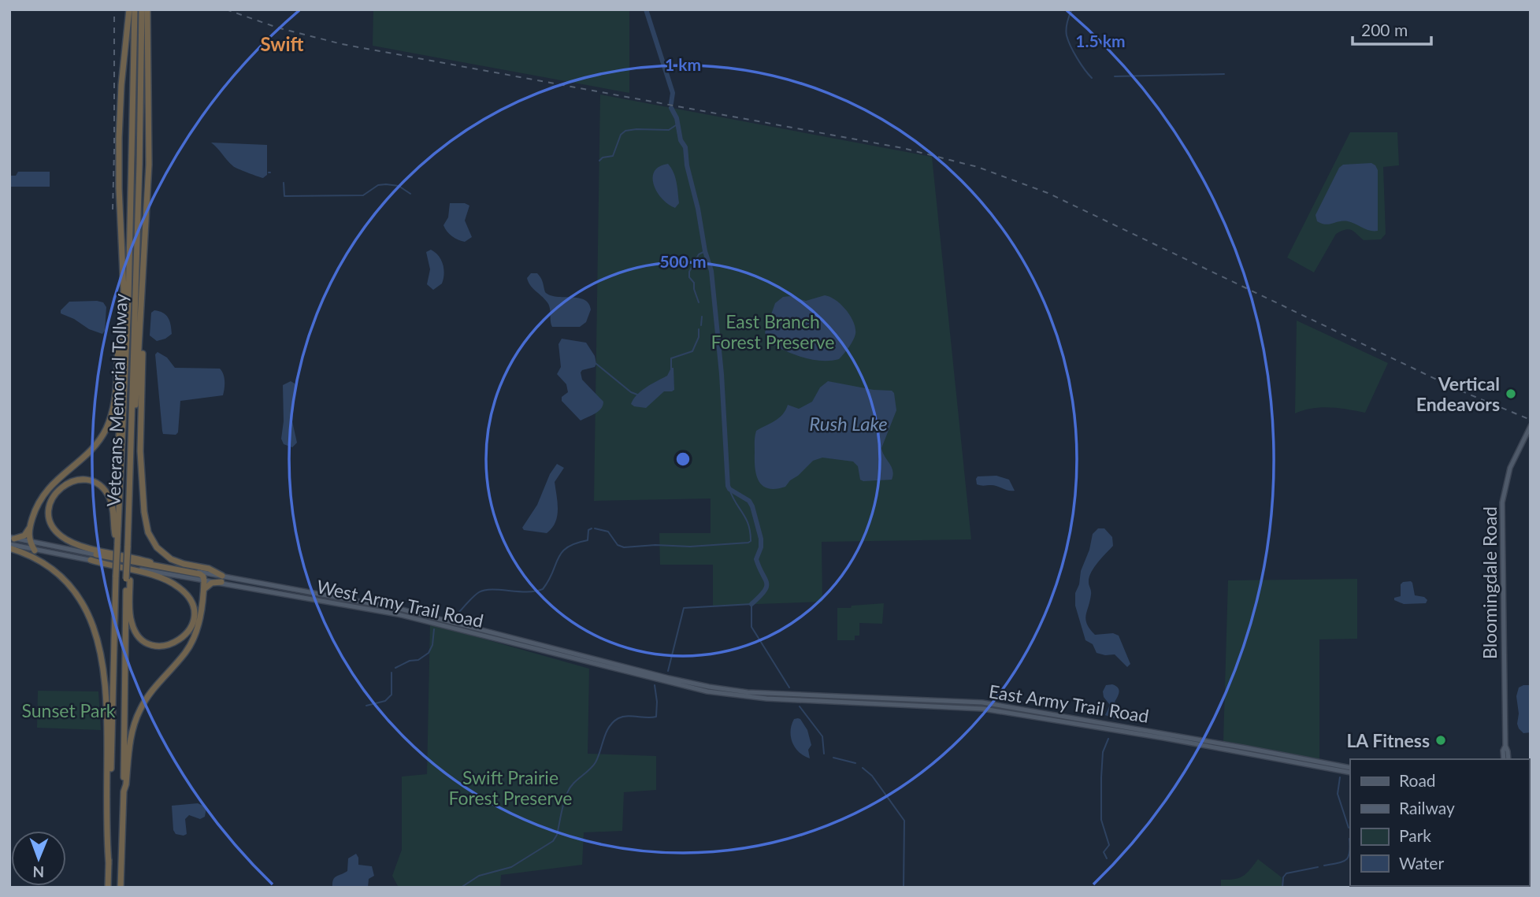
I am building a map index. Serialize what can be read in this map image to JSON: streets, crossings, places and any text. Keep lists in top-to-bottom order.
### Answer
{
  "streets": {
    "highway": ["Veterans Memorial Tollway"],
    "main road": ["Bloomingdale Road", "West Army Trail Road", "East Army Trail Road"]
  },
  "crossings": [
    ["West Army Trail Road", "East Army Trail Road"]
  ],
  "districts": ["Swift"],
  "water": ["Rush Lake"],
  "parks": ["East Branch Forest Preserve", "Sunset Park", "Swift Prairie Forest Preserve"],
  "places": ["Vertical Endeavors", "LA Fitness"],
  "legend": [
    "Road",
    "Railway",
    "Park",
    "Water"
  ],
  "scale_bar": "200 m",
  "north": "bottom",
  "rings": ["1.5 km", "1 km", "500 m"]
}
